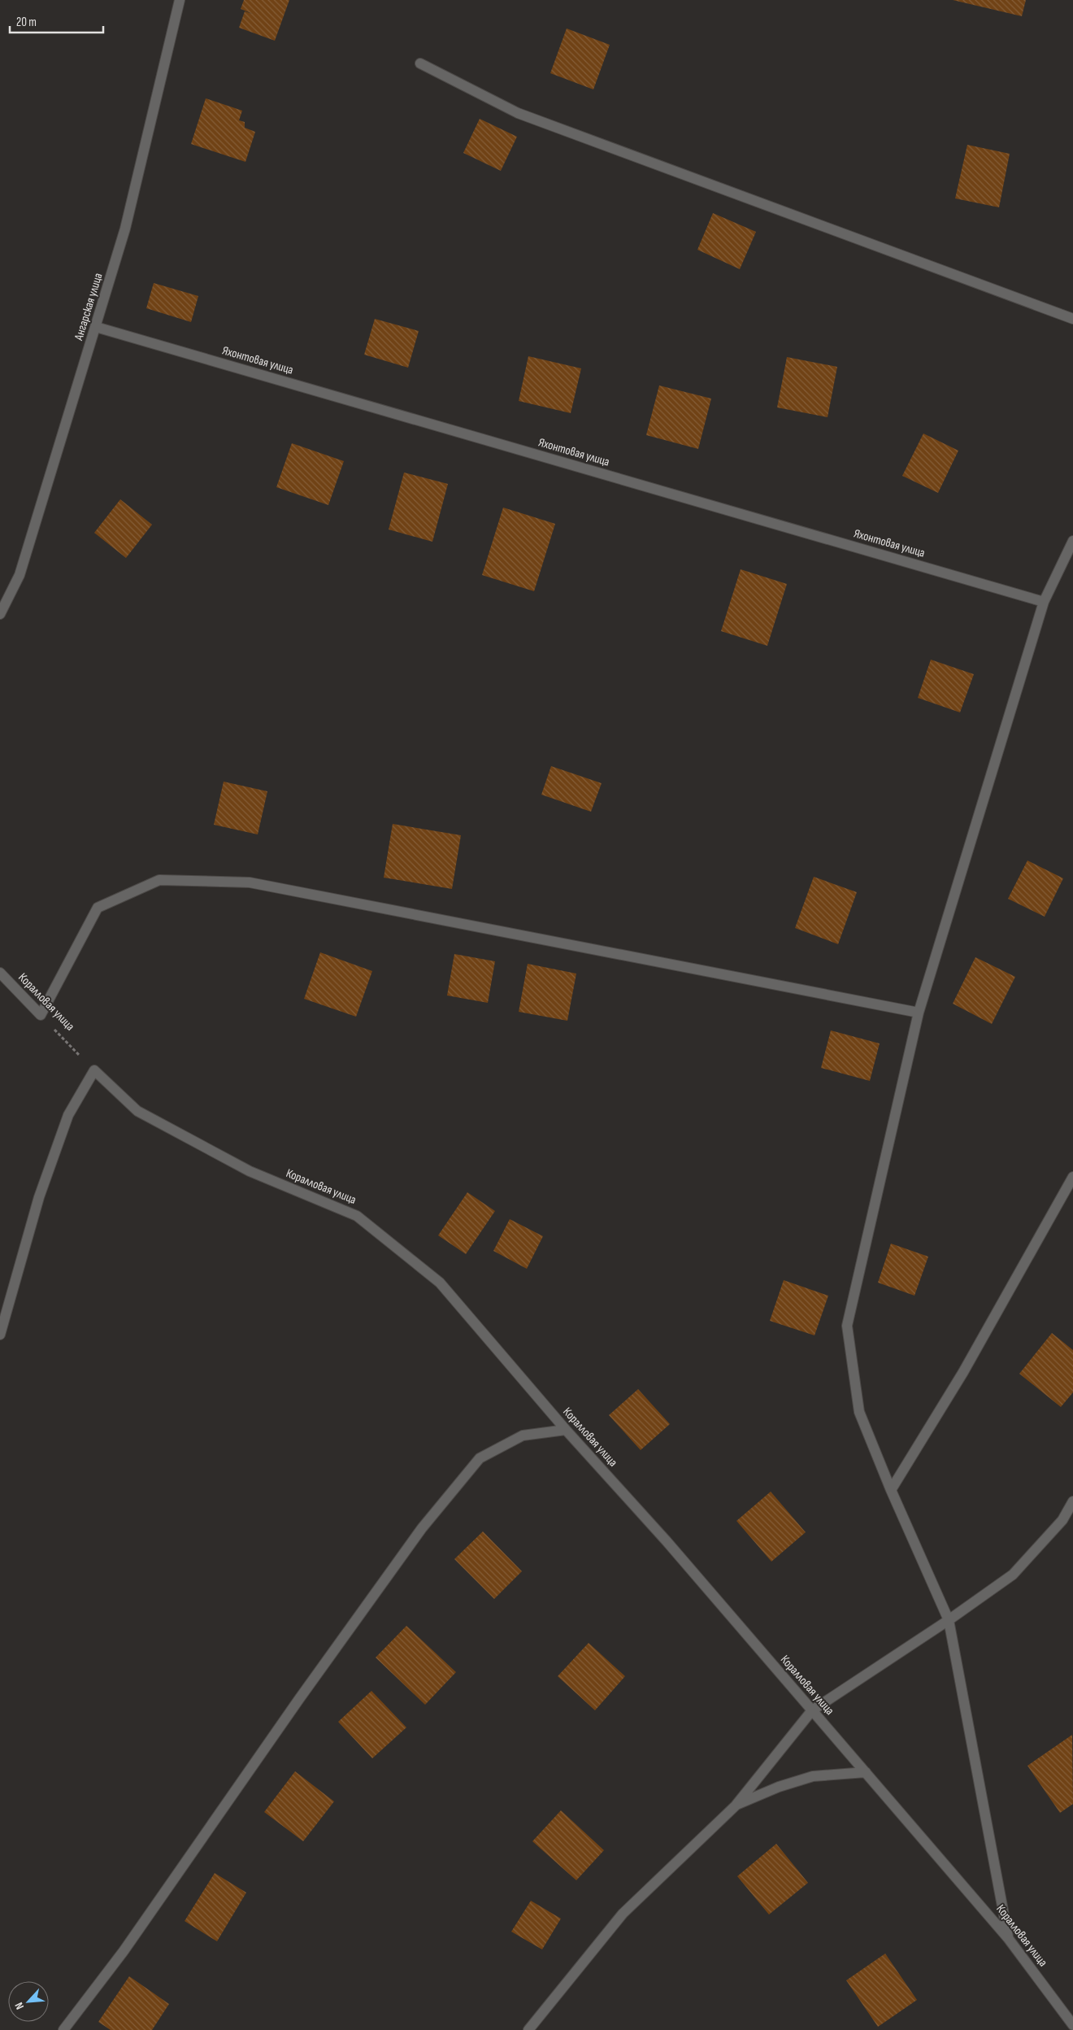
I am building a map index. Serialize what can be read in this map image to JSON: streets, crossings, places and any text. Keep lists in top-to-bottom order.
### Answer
{
  "streets": {
    "street": ["Ангарская улица", "Яхонтовая улица", "Коралловая улица"]
  },
  "crossings": [
    ["Ангарская улица", "Яхонтовая улица"]
  ],
  "scale_bar": "20 m",
  "north": "bottom left"
}
